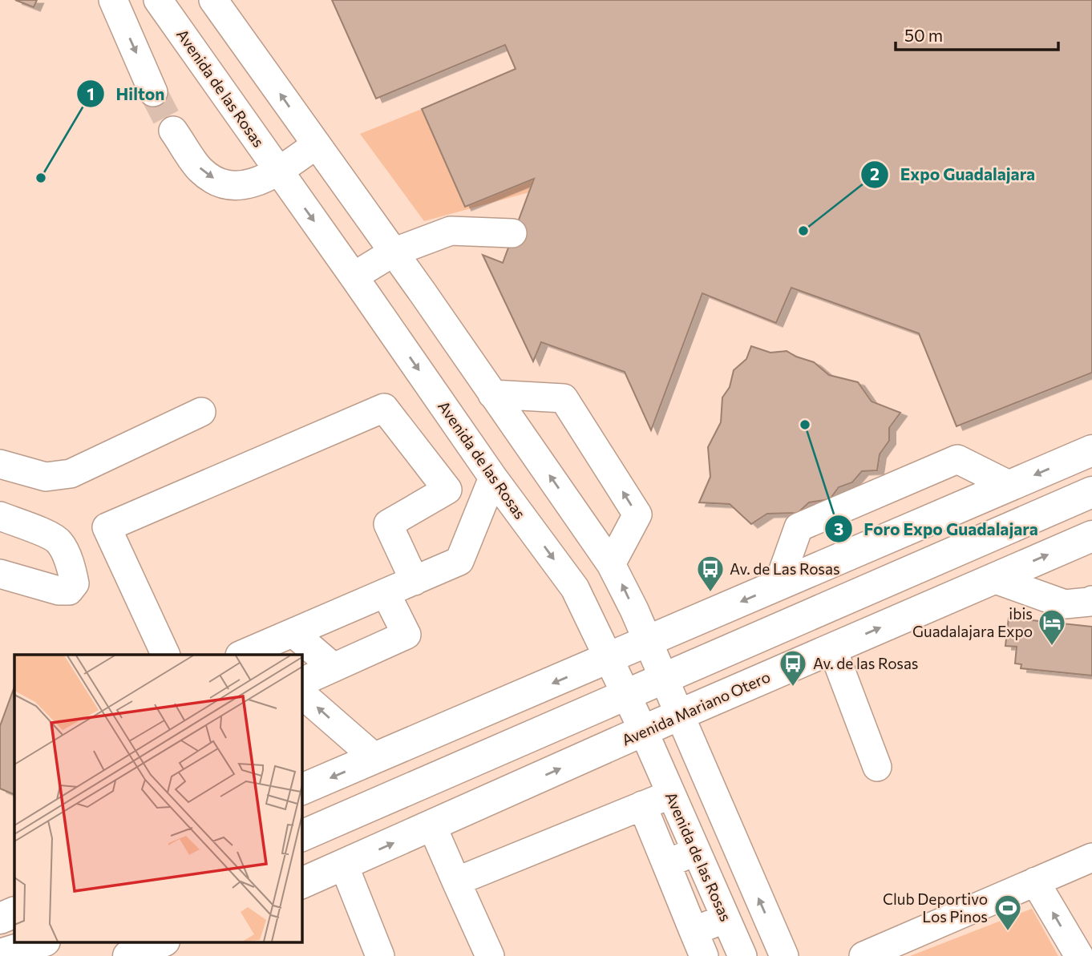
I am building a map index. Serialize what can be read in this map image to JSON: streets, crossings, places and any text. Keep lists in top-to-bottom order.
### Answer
{
  "streets": {
    "main road": ["Avenida Mariano Otero"],
    "street": ["Avenida de las Rosas"]
  },
  "crossings": [
    ["Avenida de las Rosas", "Avenida Mariano Otero"]
  ],
  "places": {
    "other": ["Hilton", "Expo Guadalajara", "Foro Expo Guadalajara"],
    "bus stop": ["Av. de Las Rosas", "Av. de las Rosas"],
    "hotel": ["ibis Guadalajara Expo"],
    "sports": ["Club Deportivo Los Pinos"]
  },
  "scale_bar": "50 m"
}
